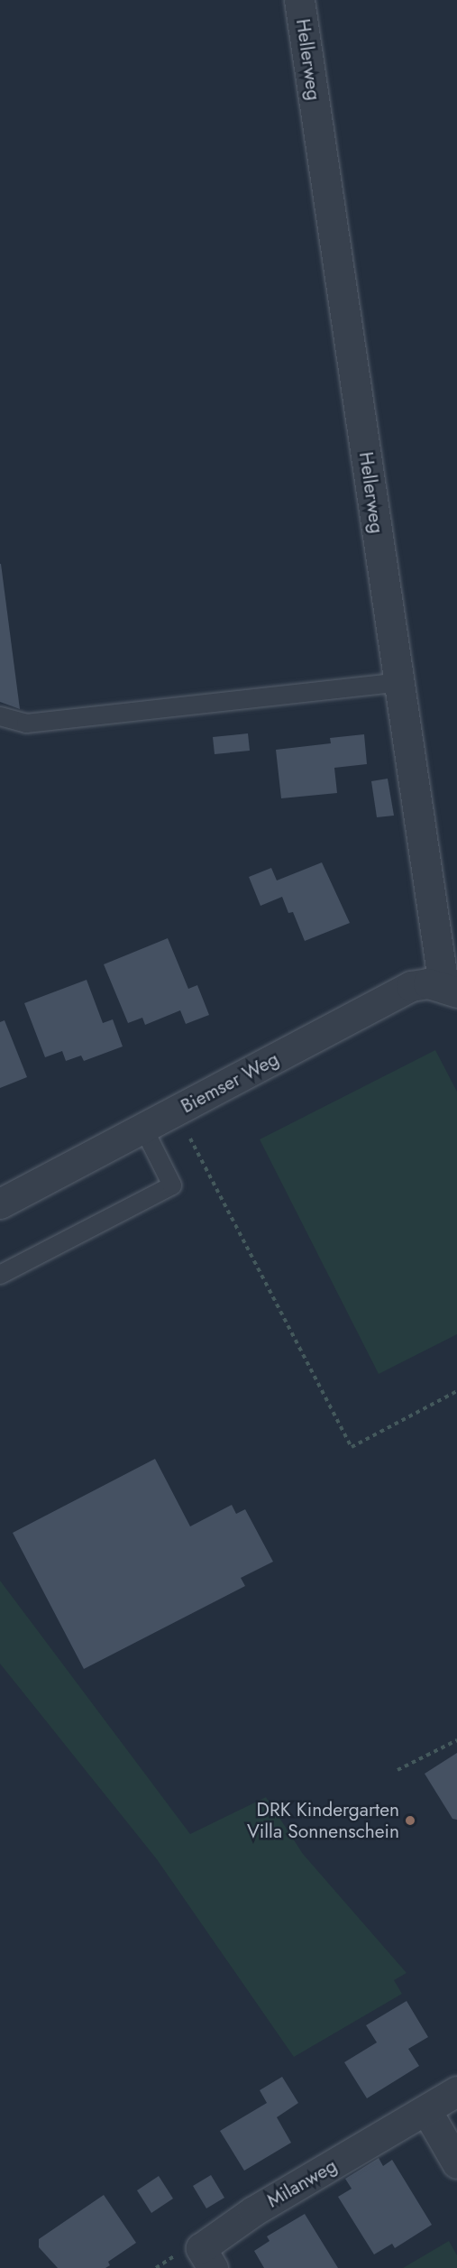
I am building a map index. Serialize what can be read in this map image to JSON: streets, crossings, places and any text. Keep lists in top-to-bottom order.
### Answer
{
  "streets": {
    "street": ["Hellerweg", "Biemser Weg", "Milanweg"]
  },
  "crossings": [
    ["Hellerweg", "Biemser Weg"]
  ],
  "places": ["DRK Kindergarten Villa Sonnenschein"]
}
